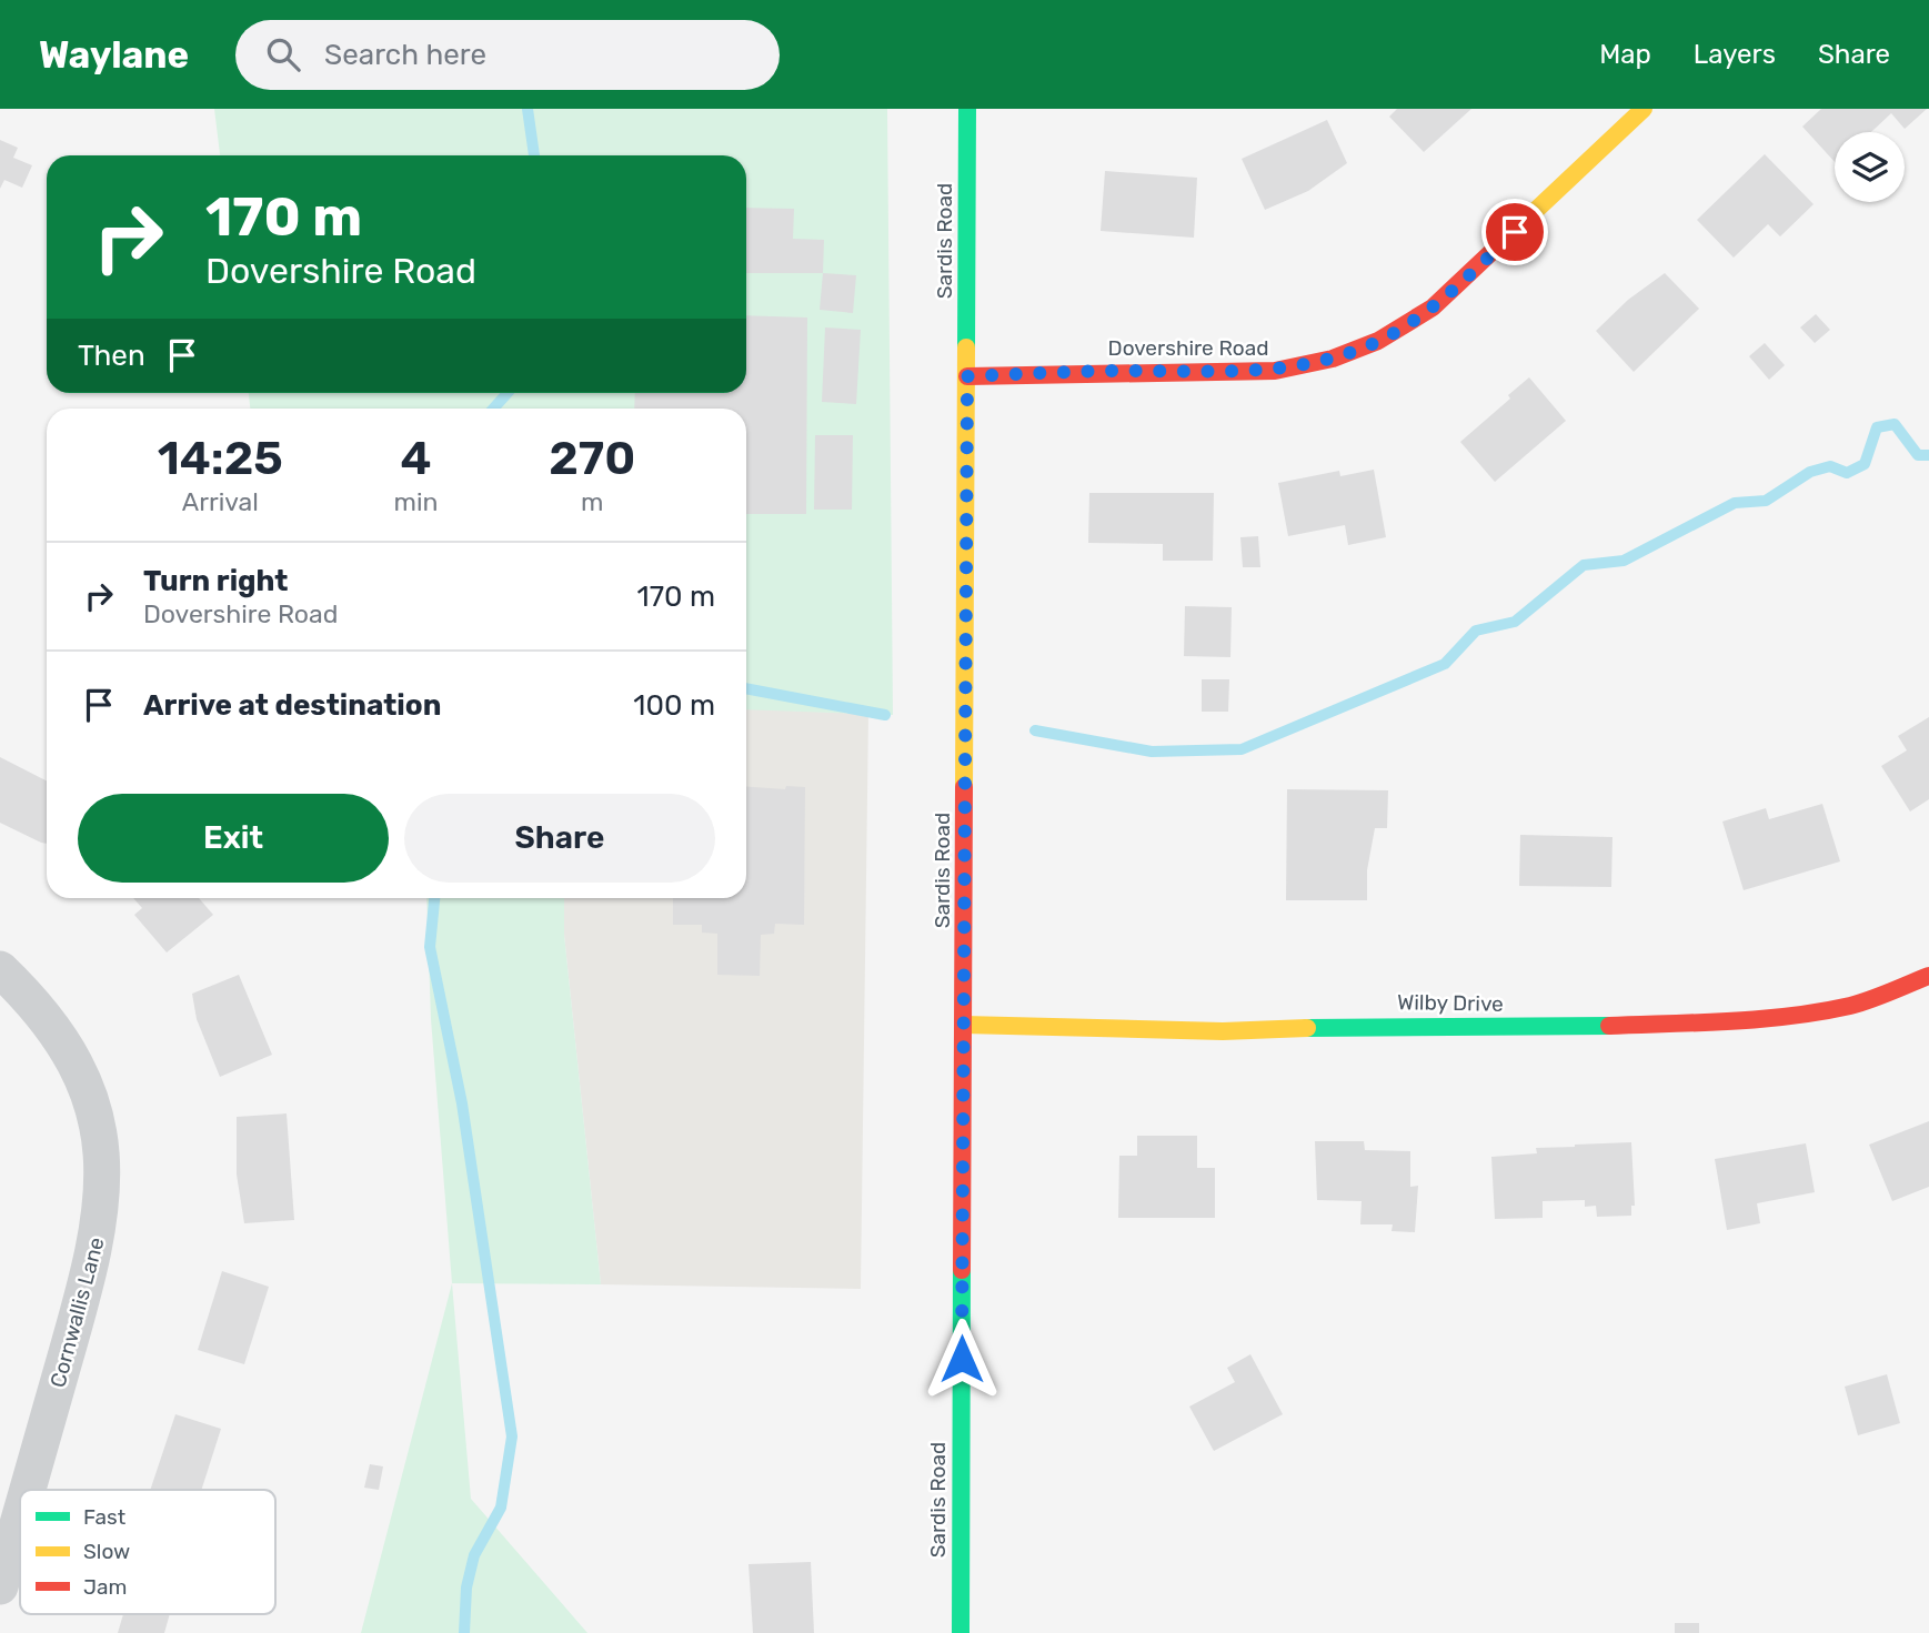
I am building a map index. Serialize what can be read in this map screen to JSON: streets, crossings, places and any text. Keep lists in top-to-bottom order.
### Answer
{
  "streets": {
    "street": [
      "Sardis Road",
      "Dovershire Road",
      "Wilby Drive",
      "Cornwallis Lane"
    ]
  },
  "crossings": [
    ["Sardis Road", "Dovershire Road"],
    ["Sardis Road", "Wilby Drive"]
  ],
  "legend": ["Fast", "Slow", "Jam"],
  "page": {
    "header": "Waylane",
    "search": "Search here",
    "nav": ["Map", "Layers", "Share"],
    "turn": ["170 m", "Dovershire Road"],
    "then": "Then",
    "eta": [
      "14:25",
      "Arrival",
      "4",
      "min",
      "270",
      "m"
    ],
    "list": [
      {
        "name": "Turn right",
        "note": "Dovershire Road",
        "value": "170 m"
      },
      {
        "name": "Arrive at destination",
        "value": "100 m"
      }
    ],
    "buttons": ["Exit", "Share"]
  }
}
